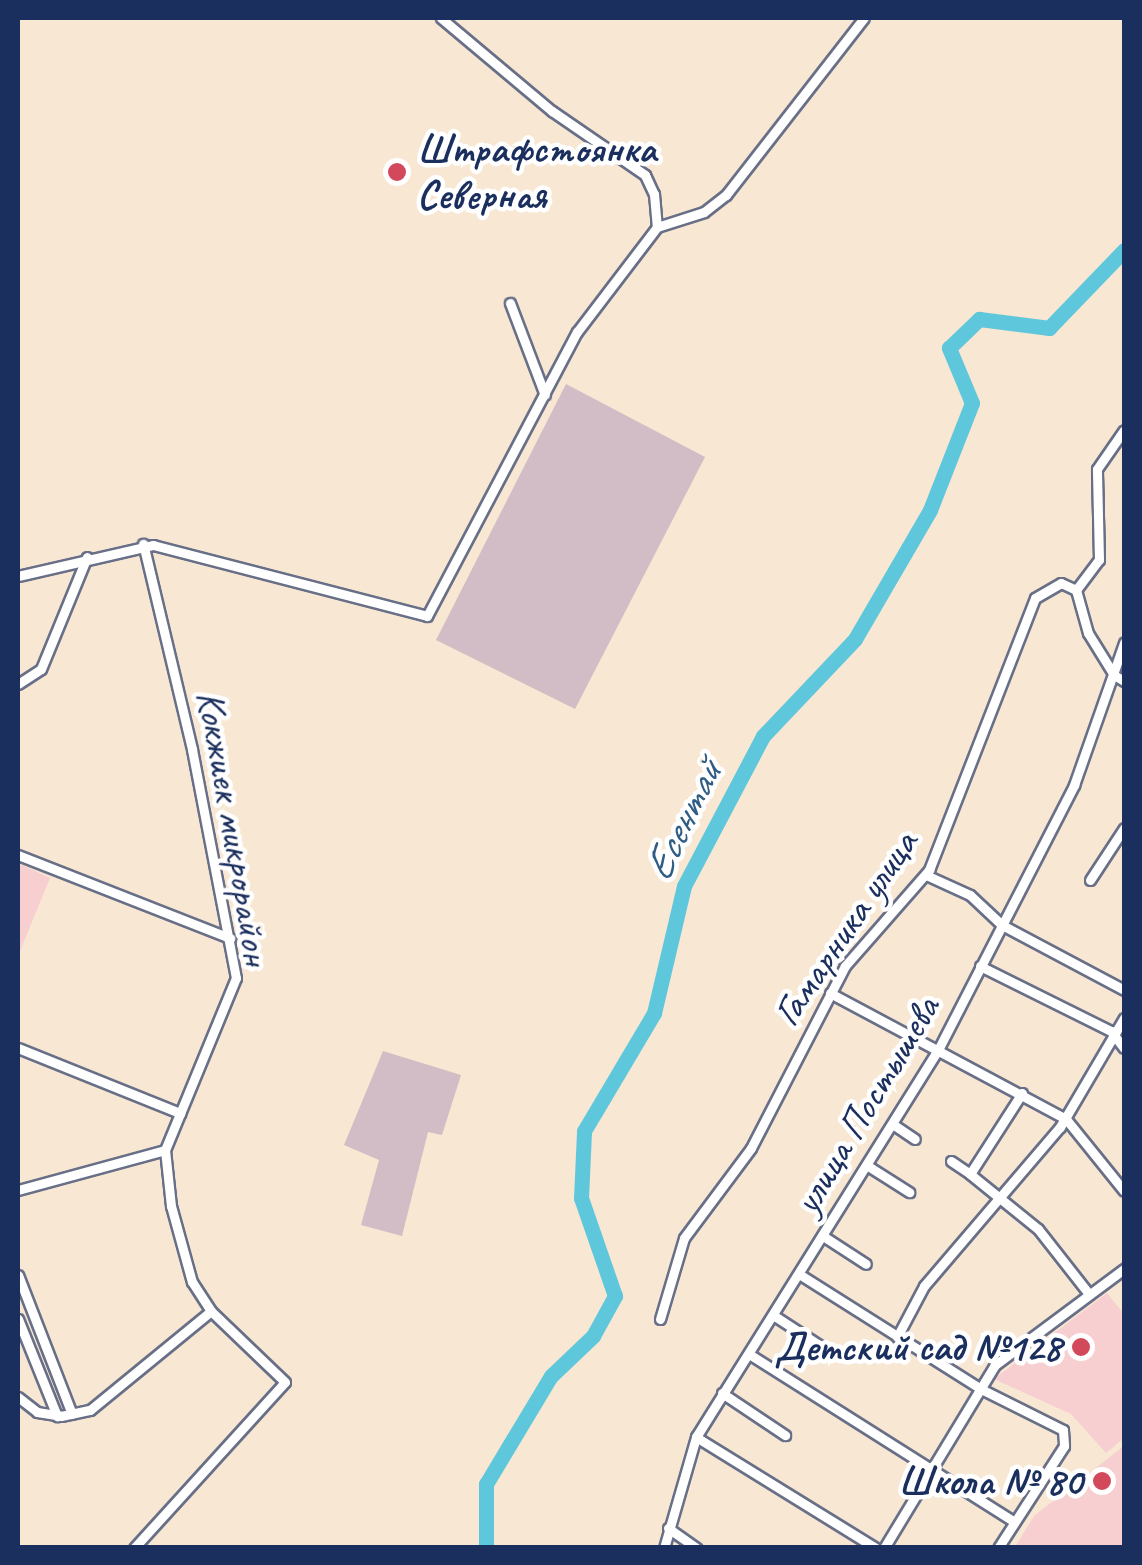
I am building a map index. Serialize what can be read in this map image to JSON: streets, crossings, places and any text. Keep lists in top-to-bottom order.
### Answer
{
  "streets": {
    "street": ["Кокжиек микрорайон", "Гамарника улица", "улица Постышева"]
  },
  "water": ["Есентай"],
  "places": ["Штрафстоянка Северная", "Детский сад №128", "Школа № 80"]
}
